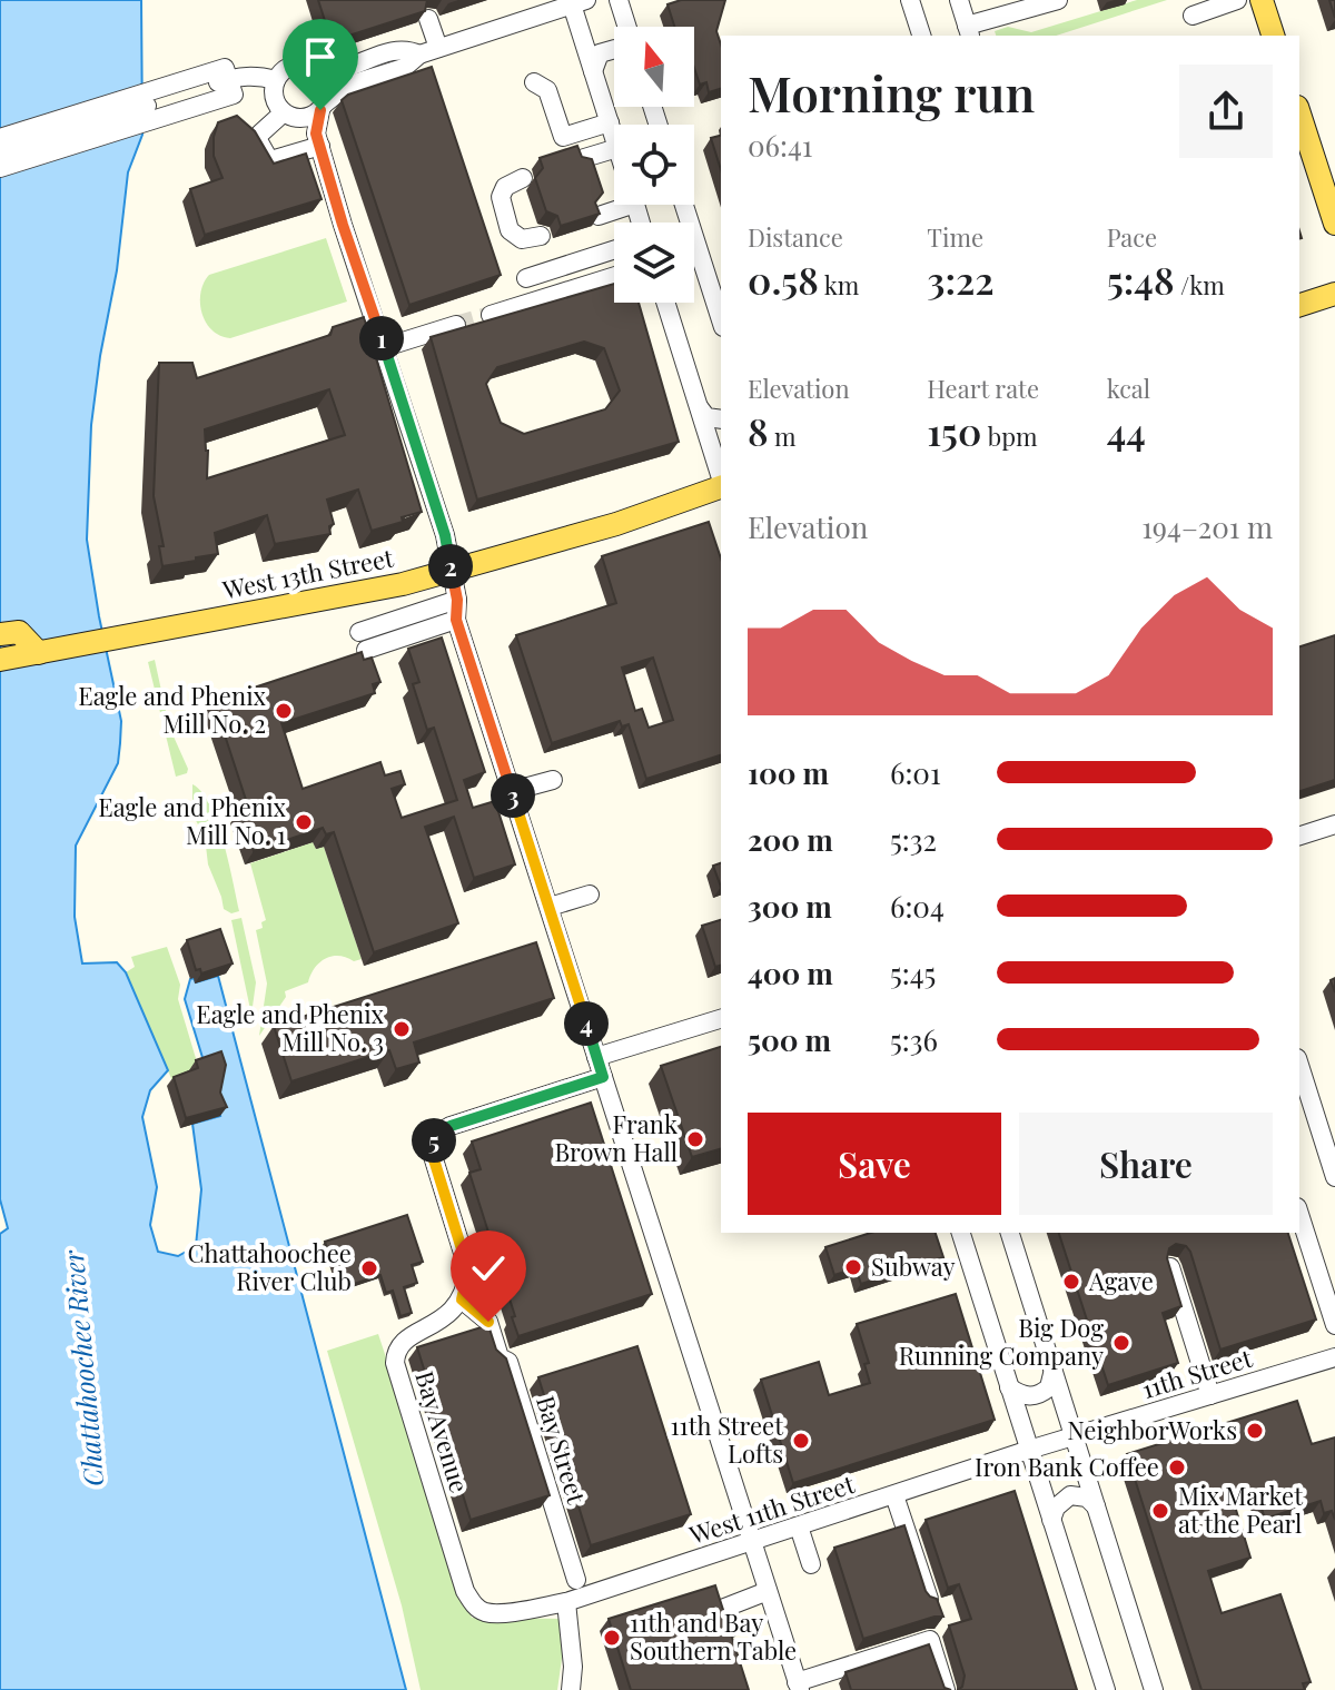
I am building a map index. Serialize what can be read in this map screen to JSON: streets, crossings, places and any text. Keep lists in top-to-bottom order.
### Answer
{
  "streets": {
    "main road": ["West 13th Street"],
    "street": [
      "11th Street",
      "Bay Avenue",
      "Bay Street",
      "West 11th Street"
    ]
  },
  "crossings": [
    ["11th Street", "West 11th Street"],
    ["Bay Avenue", "Bay Street"],
    ["Bay Avenue", "West 11th Street"]
  ],
  "water": ["Chattahoochee River"],
  "places": [
    "Eagle and Phenix Mill No. 2",
    "Eagle and Phenix Mill No. 1",
    "Eagle and Phenix Mill No. 3",
    "Frank Brown Hall",
    "Subway",
    "Chattahoochee River Club",
    "Agave",
    "Big Dog Running Company",
    "NeighborWorks",
    "11th Street Lofts",
    "Iron Bank Coffee",
    "Mix Market at the Pearl",
    "11th and Bay Southern Table"
  ],
  "north": "top",
  "page": {
    "heading": ["Morning run", "06:41"],
    "stats": [
      ["Distance", "0.58 km"],
      ["Time", "3:22"],
      ["Pace", "5:48 /km"],
      ["Elevation", "8 m"],
      ["Heart rate", "150 bpm"],
      ["kcal", "44"]
    ],
    "pins": [
      "1",
      "2",
      "3",
      "4",
      "5"
    ],
    "chart": ["Elevation", "194–201 m"],
    "list": [
      {
        "name": "100 m",
        "note": "6:01"
      },
      {
        "name": "200 m",
        "note": "5:32"
      },
      {
        "name": "300 m",
        "note": "6:04"
      },
      {
        "name": "400 m",
        "note": "5:45"
      },
      {
        "name": "500 m",
        "note": "5:36"
      }
    ],
    "buttons": ["Save", "Share"]
  }
}
